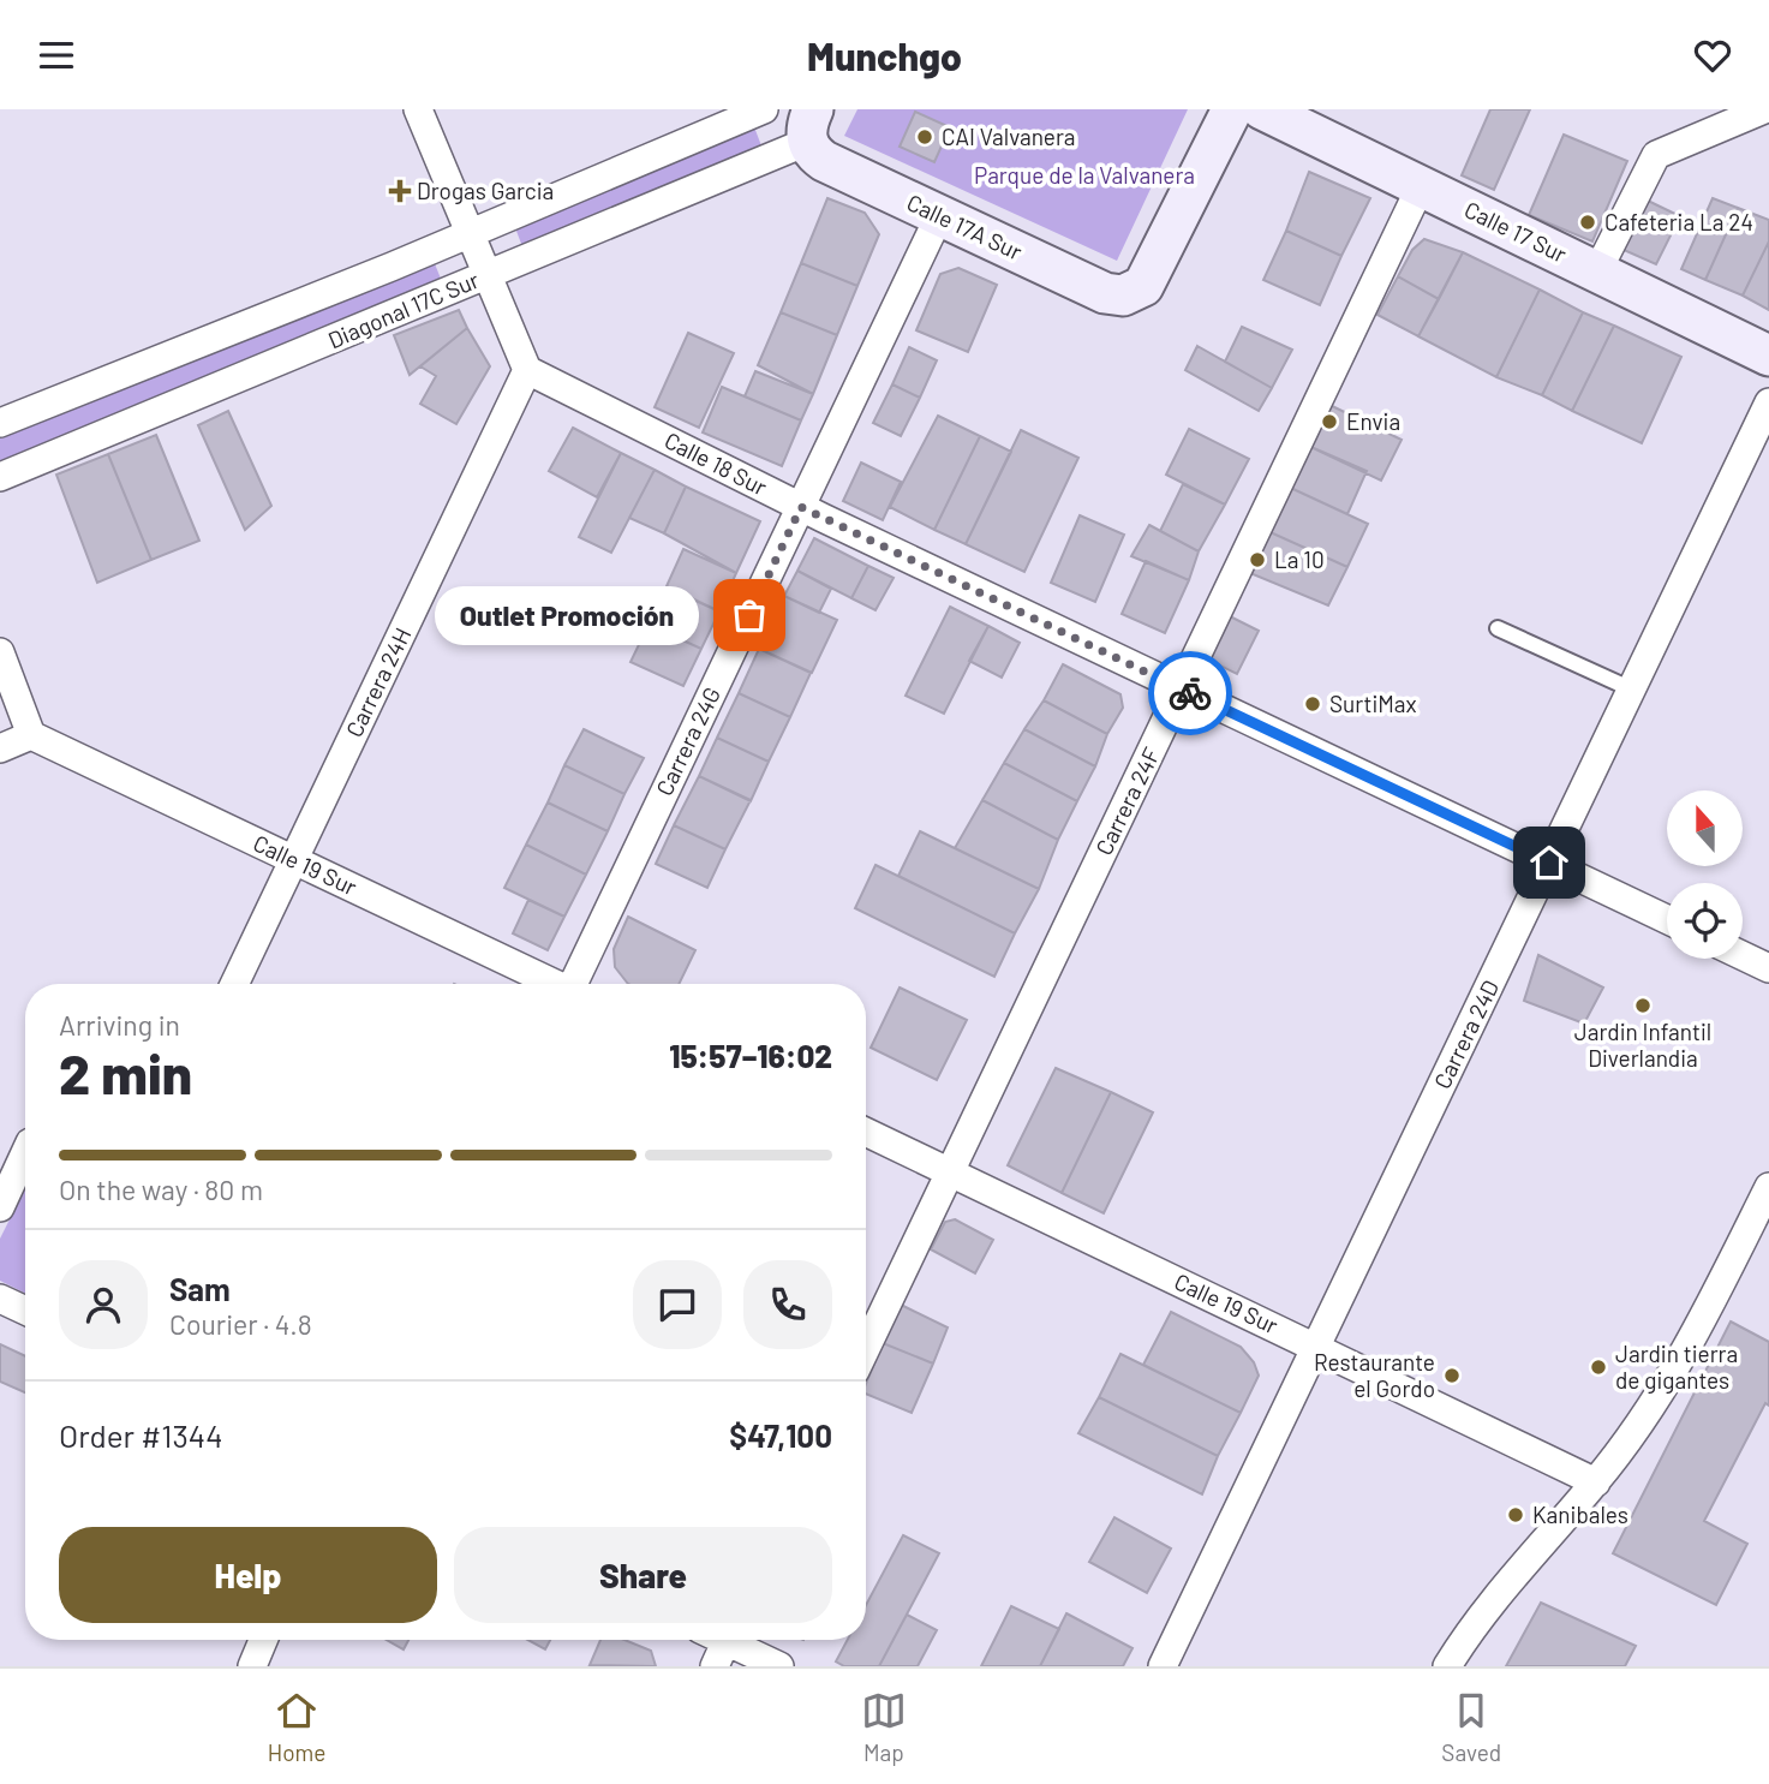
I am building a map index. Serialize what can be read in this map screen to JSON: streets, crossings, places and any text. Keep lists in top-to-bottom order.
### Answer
{
  "streets": {
    "street": [
      "Calle 17A Sur",
      "Calle 17 Sur",
      "Diagonal 17C Sur",
      "Calle 18 Sur",
      "Carrera 24H",
      "Carrera 24G",
      "Carrera 24F",
      "Calle 19 Sur",
      "Carrera 24D"
    ]
  },
  "crossings": [
    ["Calle 17A Sur", "Diagonal 17C Sur"],
    ["Calle 17A Sur", "Carrera 24G"],
    ["Calle 17 Sur", "Carrera 24F"],
    ["Calle 18 Sur", "Carrera 24H"],
    ["Calle 18 Sur", "Carrera 24G"],
    ["Calle 18 Sur", "Carrera 24F"],
    ["Calle 18 Sur", "Carrera 24D"],
    ["Carrera 24H", "Calle 19 Sur"],
    ["Carrera 24F", "Calle 19 Sur"],
    ["Calle 19 Sur", "Carrera 24D"]
  ],
  "parks": ["Parque de la Valvanera"],
  "places": {
    "other": [
      "CAI Valvanera",
      "Cafeteria La 24",
      "Envia",
      "La 10",
      "Outlet Promoción",
      "SurtiMax",
      "Jardin Infantil Diverlandia",
      "Jardin tierra de gigantes",
      "Restaurante el Gordo",
      "Kanibales"
    ],
    "health": ["Drogas Garcia"]
  },
  "north": "top",
  "page": {
    "header": "Munchgo",
    "bubble": "Outlet Promoción",
    "heading": ["2 min", "Arriving in", "15:57–16:02"],
    "panel": [
      "Sam",
      "Courier · 4.8",
      "Order #1344",
      "$47,100"
    ],
    "bar": "On the way · 80 m",
    "buttons": ["Help", "Share"],
    "tabs": ["Home", "Map", "Saved"]
  }
}
